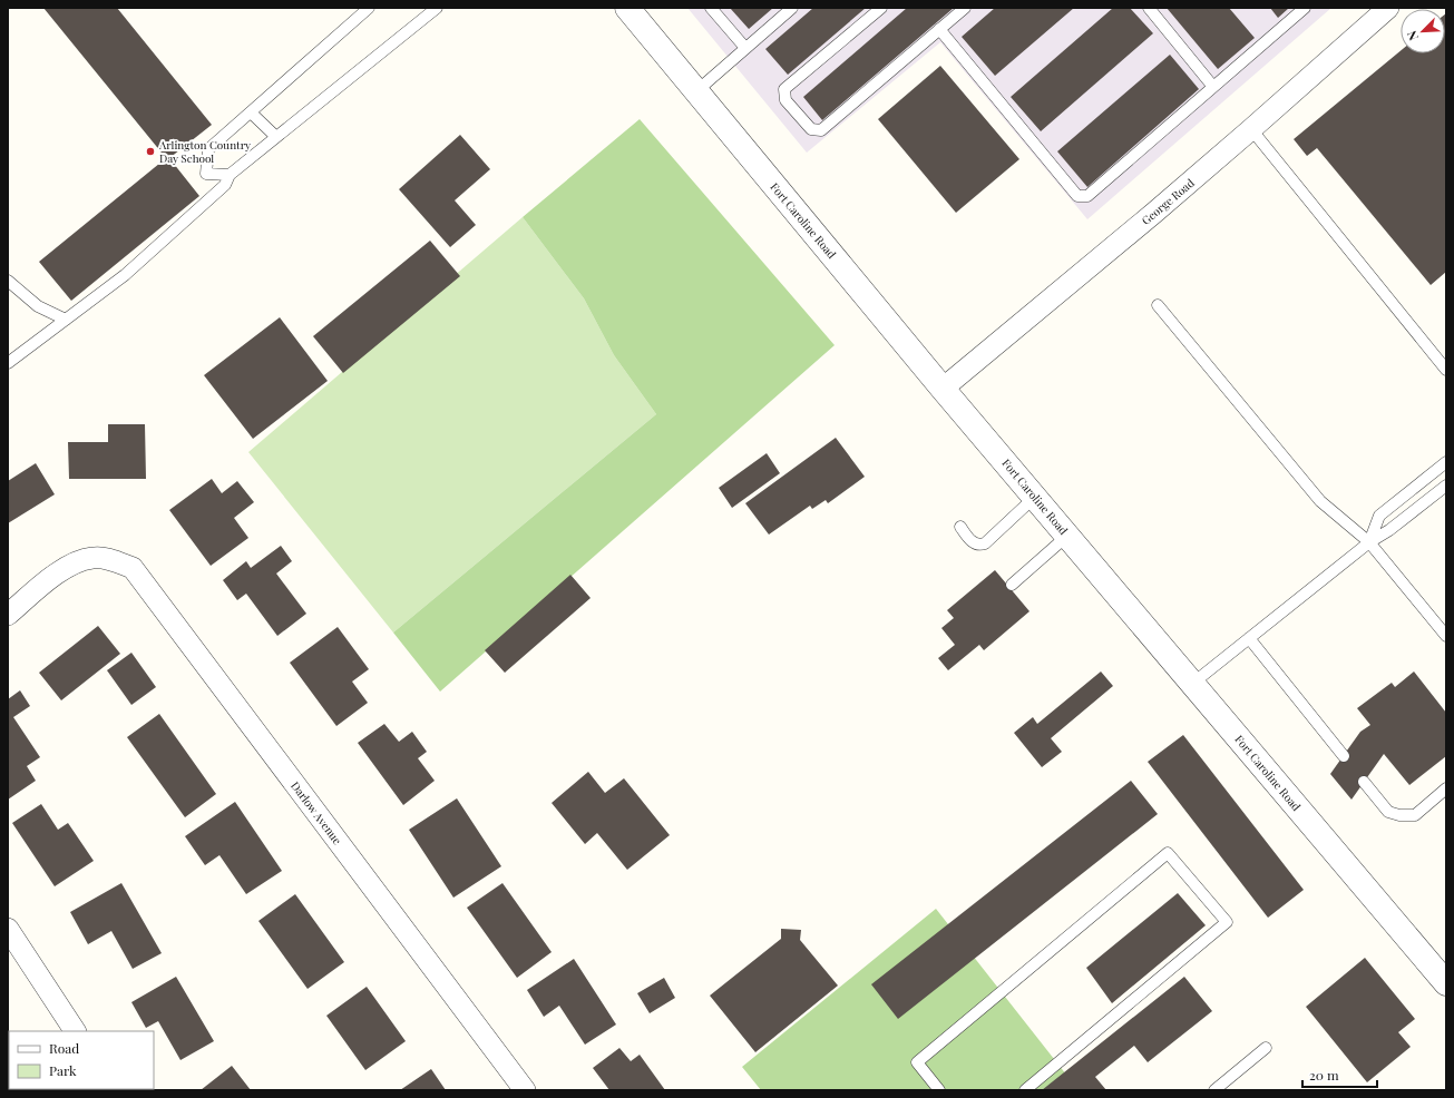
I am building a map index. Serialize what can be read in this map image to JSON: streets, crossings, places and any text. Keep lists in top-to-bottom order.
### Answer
{
  "streets": {
    "street": ["George Road", "Fort Caroline Road", "Darlow Avenue"]
  },
  "crossings": [
    ["George Road", "Fort Caroline Road"]
  ],
  "places": ["Arlington Country Day School"],
  "legend": ["Road", "Park"],
  "scale_bar": "20 m",
  "north": "bottom left"
}
